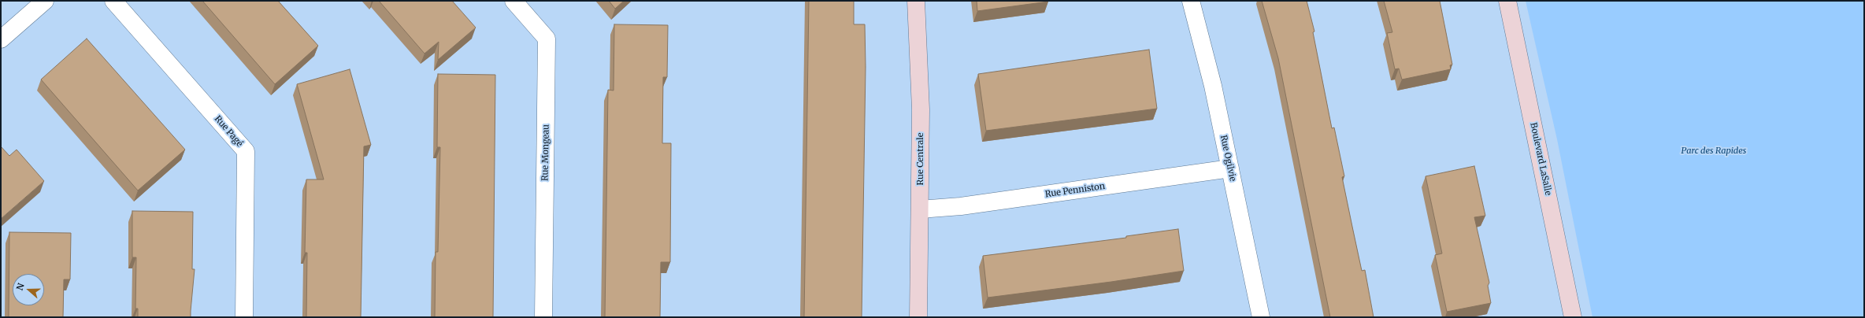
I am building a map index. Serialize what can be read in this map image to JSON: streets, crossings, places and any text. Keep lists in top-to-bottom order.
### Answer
{
  "streets": {
    "main road": ["Rue Centrale", "Boulevard LaSalle"],
    "street": [
      "Rue Pagé",
      "Rue Mongeau",
      "Rue Ogilvie",
      "Rue Penniston"
    ]
  },
  "crossings": [
    ["Rue Ogilvie", "Rue Penniston"],
    ["Rue Centrale", "Rue Penniston"]
  ],
  "parks": ["Parc des Rapides"],
  "north": "left"
}
